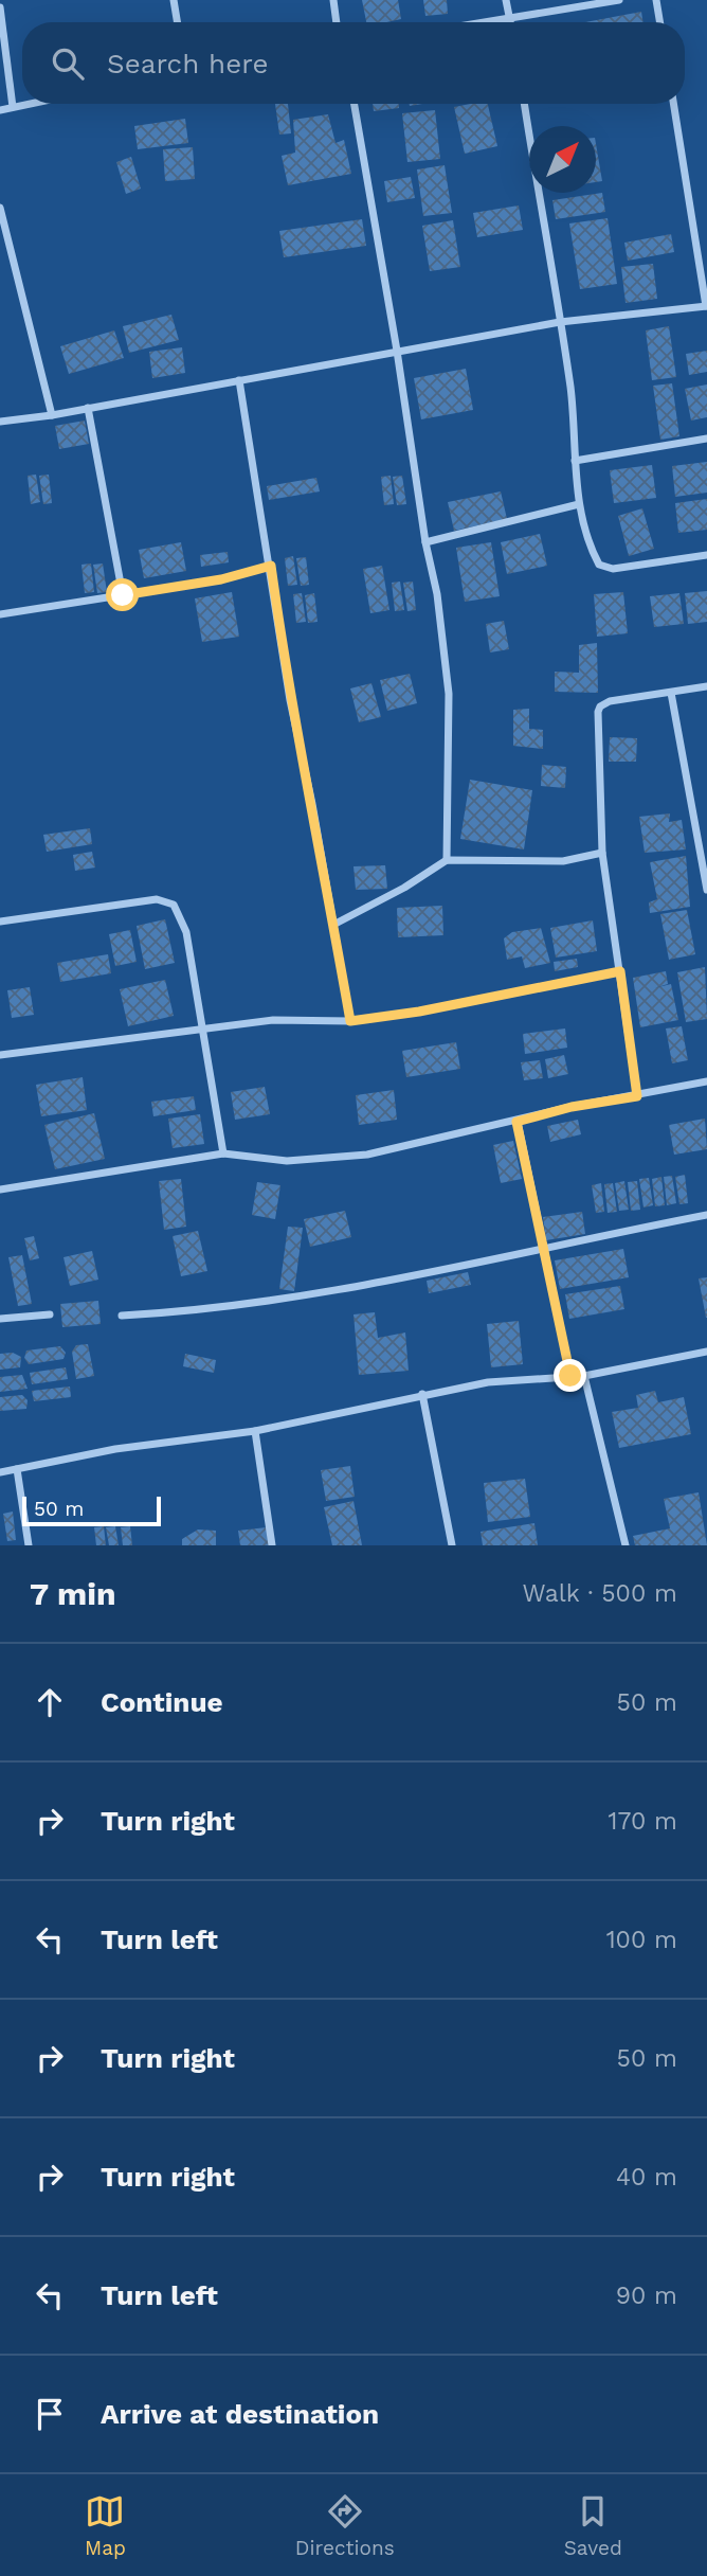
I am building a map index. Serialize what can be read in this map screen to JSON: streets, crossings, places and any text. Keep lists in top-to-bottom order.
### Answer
{
  "scale_bar": "50 m",
  "north": "top right",
  "page": {
    "search": "Search here",
    "scale": "50 m",
    "heading": ["7 min", "Walk · 500 m"],
    "list": [
      ["Continue", "50 m"],
      ["Turn right", "170 m"],
      ["Turn left", "100 m"],
      ["Turn right", "50 m"],
      ["Turn right", "40 m"],
      ["Turn left", "90 m"],
      "Arrive at destination"
    ],
    "nav": ["Map", "Directions", "Saved"]
  }
}
